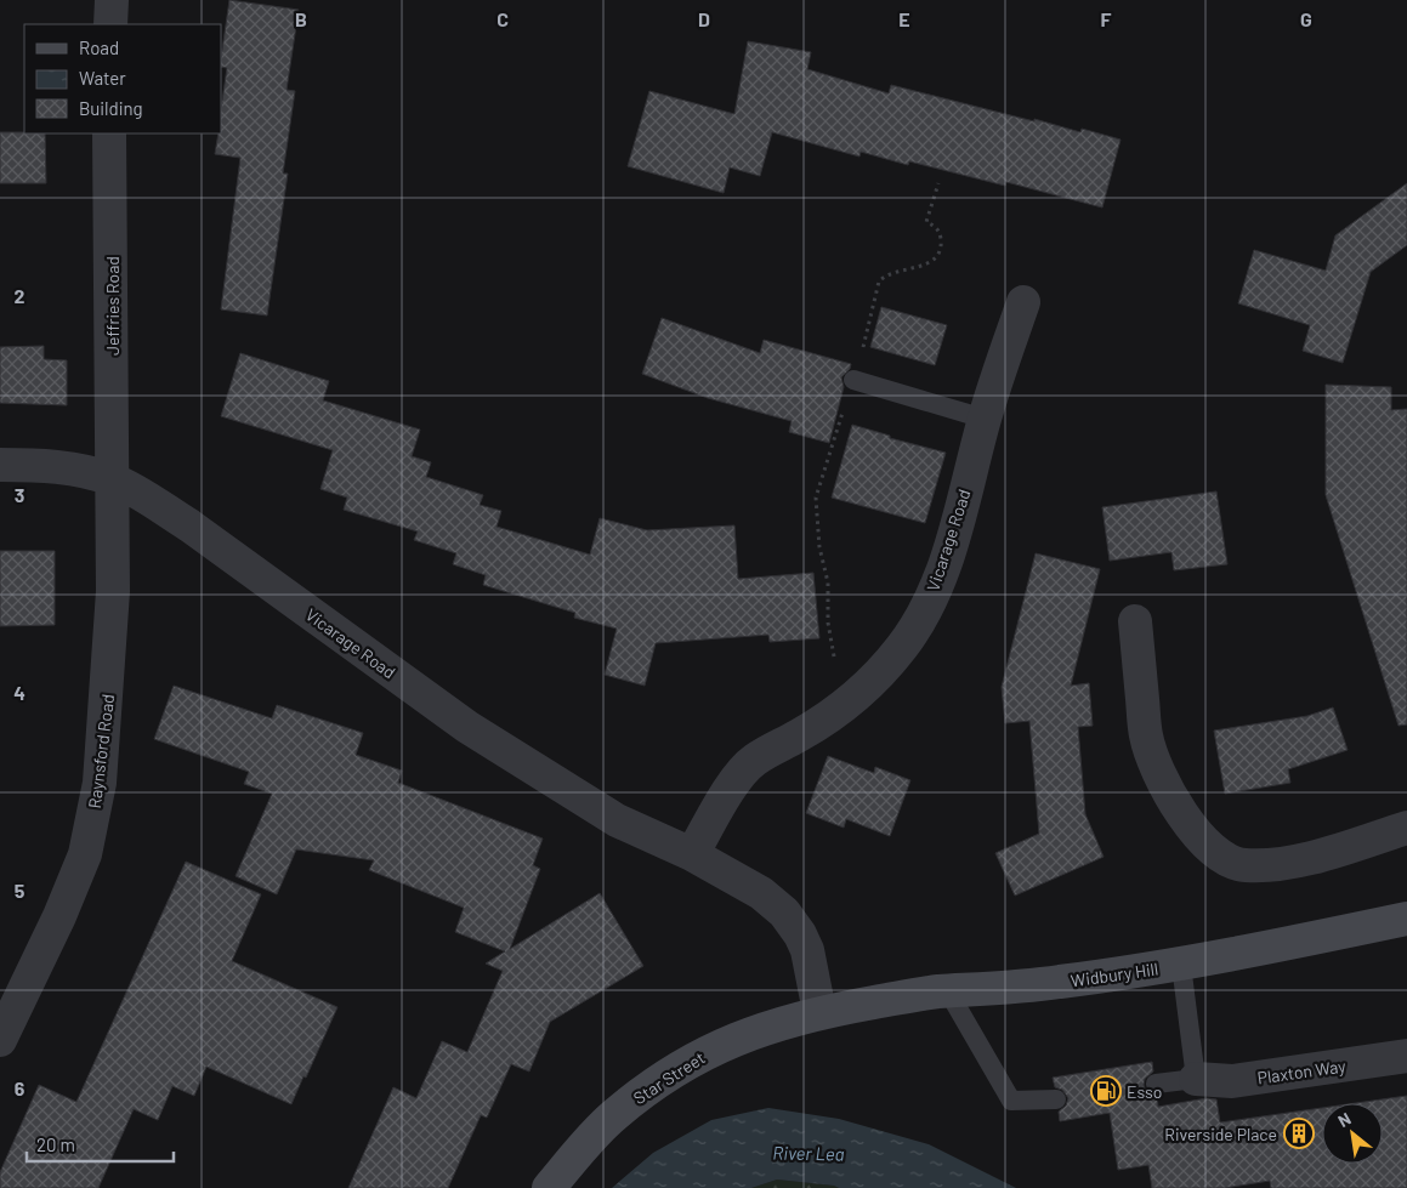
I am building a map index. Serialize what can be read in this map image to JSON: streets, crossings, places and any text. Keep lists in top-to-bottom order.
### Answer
{
  "streets": {
    "main road": ["Widbury Hill", "Star Street"],
    "street": [
      "Jeffries Road",
      "Vicarage Road",
      "Raynsford Road",
      "Plaxton Way"
    ]
  },
  "crossings": [
    ["Jeffries Road", "Vicarage Road"],
    ["Jeffries Road", "Raynsford Road"],
    ["Vicarage Road", "Raynsford Road"],
    ["Vicarage Road", "Widbury Hill"],
    ["Vicarage Road", "Star Street"],
    ["Widbury Hill", "Star Street"]
  ],
  "water": ["River Lea"],
  "places": {
    "fuel station": ["Esso"],
    "building": ["Riverside Place"]
  },
  "legend": ["Road", "Water", "Building"],
  "scale_bar": "20 m",
  "north": "top left",
  "grid": {
    "columns": [
      "B",
      "C",
      "D",
      "E",
      "F",
      "G"
    ],
    "rows": [
      "2",
      "3",
      "4",
      "5",
      "6"
    ]
  }
}
